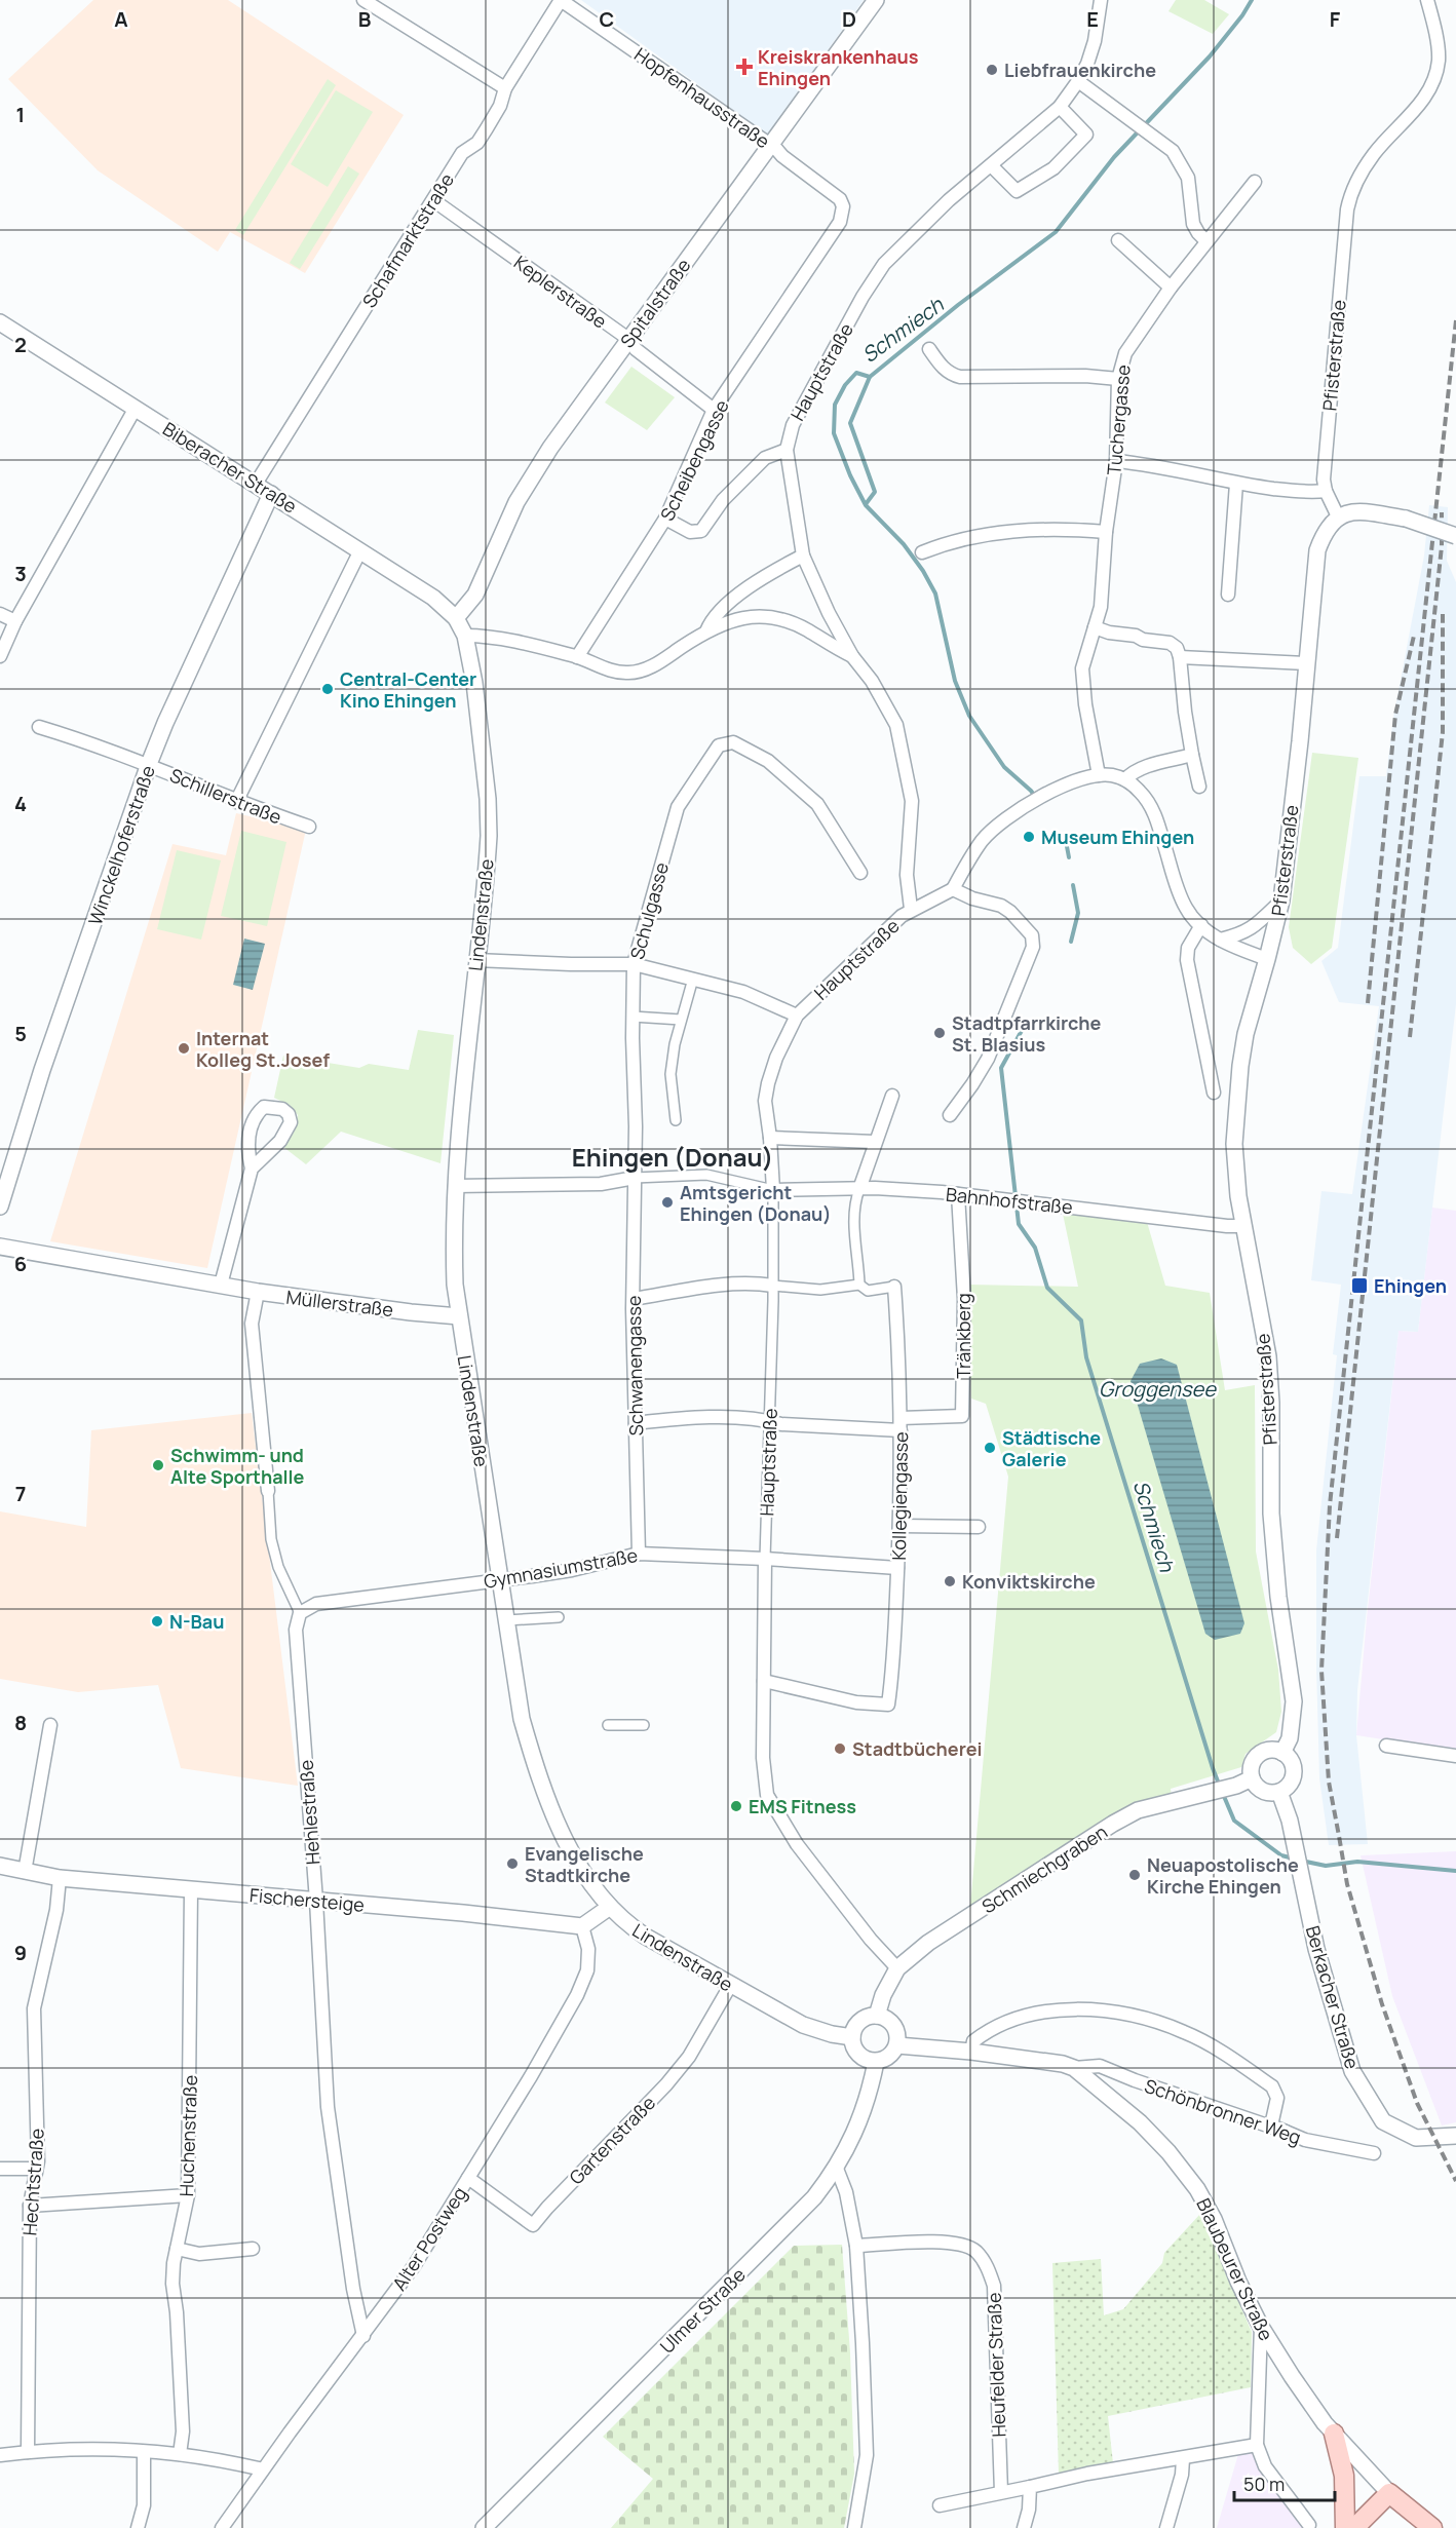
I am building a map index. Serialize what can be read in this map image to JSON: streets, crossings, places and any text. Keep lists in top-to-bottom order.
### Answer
{
  "streets": {
    "main road": ["Blaubeurer Straße"],
    "street": [
      "Hopfenhausstraße",
      "Schafmarktstraße",
      "Keplerstraße",
      "Spitalstraße",
      "Pfisterstraße",
      "Hauptstraße",
      "Tuchergasse",
      "Scheibengasse",
      "Biberacher Straße",
      "Schillerstraße",
      "Winckelhoferstraße",
      "Schulgasse",
      "Lindenstraße",
      "Bahnhofstraße",
      "Müllerstraße",
      "Tränkberg",
      "Schwanengasse",
      "Kollegiengasse",
      "Gymnasiumstraße",
      "Hehlestraße",
      "Schmiechgraben",
      "Fischersteige",
      "Berkacher Straße",
      "Schönbronner Weg",
      "Huchenstraße",
      "Gartenstraße",
      "Hechtstraße",
      "Alter Postweg",
      "Ulmer Straße",
      "Heufelder Straße"
    ]
  },
  "crossings": [
    ["Hopfenhausstraße", "Schafmarktstraße"],
    ["Hopfenhausstraße", "Spitalstraße"],
    ["Hopfenhausstraße", "Scheibengasse"],
    ["Schafmarktstraße", "Keplerstraße"],
    ["Schafmarktstraße", "Biberacher Straße"],
    ["Keplerstraße", "Spitalstraße"],
    ["Keplerstraße", "Scheibengasse"],
    ["Spitalstraße", "Biberacher Straße"],
    ["Spitalstraße", "Lindenstraße"],
    ["Pfisterstraße", "Bahnhofstraße"],
    ["Pfisterstraße", "Schmiechgraben"],
    ["Pfisterstraße", "Berkacher Straße"],
    ["Hauptstraße", "Bahnhofstraße"],
    ["Hauptstraße", "Kollegiengasse"],
    ["Hauptstraße", "Gymnasiumstraße"],
    ["Hauptstraße", "Schmiechgraben"],
    ["Biberacher Straße", "Winckelhoferstraße"],
    ["Biberacher Straße", "Lindenstraße"],
    ["Schillerstraße", "Winckelhoferstraße"],
    ["Schulgasse", "Schwanengasse"],
    ["Lindenstraße", "Müllerstraße"],
    ["Lindenstraße", "Gymnasiumstraße"],
    ["Lindenstraße", "Schmiechgraben"],
    ["Lindenstraße", "Gartenstraße"],
    ["Lindenstraße", "Blaubeurer Straße"],
    ["Lindenstraße", "Ulmer Straße"],
    ["Bahnhofstraße", "Tränkberg"],
    ["Tränkberg", "Kollegiengasse"],
    ["Schwanengasse", "Gymnasiumstraße"],
    ["Kollegiengasse", "Gymnasiumstraße"],
    ["Gymnasiumstraße", "Hehlestraße"],
    ["Hehlestraße", "Fischersteige"],
    ["Hehlestraße", "Alter Postweg"],
    ["Schmiechgraben", "Berkacher Straße"],
    ["Schmiechgraben", "Blaubeurer Straße"],
    ["Schmiechgraben", "Ulmer Straße"],
    ["Fischersteige", "Huchenstraße"],
    ["Fischersteige", "Hechtstraße"],
    ["Fischersteige", "Alter Postweg"],
    ["Schönbronner Weg", "Blaubeurer Straße"],
    ["Gartenstraße", "Alter Postweg"],
    ["Blaubeurer Straße", "Ulmer Straße"]
  ],
  "districts": ["Ehingen (Donau)"],
  "water": ["Schmiech", "Groggensee"],
  "places": {
    "health": ["Kreiskrankenhaus Ehingen"],
    "other": [
      "Liebfrauenkirche",
      "Central-Center Kino Ehingen",
      "Museum Ehingen",
      "Stadtpfarrkirche St. Blasius",
      "Internat Kolleg St.Josef",
      "Amtsgericht Ehingen (Donau)",
      "Städtische Galerie",
      "Schwimm- und Alte Sporthalle",
      "Konviktskirche",
      "N-Bau",
      "Stadtbücherei",
      "EMS Fitness",
      "Evangelische Stadtkirche",
      "Neuapostolische Kirche Ehingen"
    ],
    "transit": ["Ehingen"]
  },
  "scale_bar": "50 m",
  "grid": {
    "columns": [
      "A",
      "B",
      "C",
      "D",
      "E",
      "F"
    ],
    "rows": [
      "1",
      "2",
      "3",
      "4",
      "5",
      "6",
      "7",
      "8",
      "9"
    ]
  }
}
